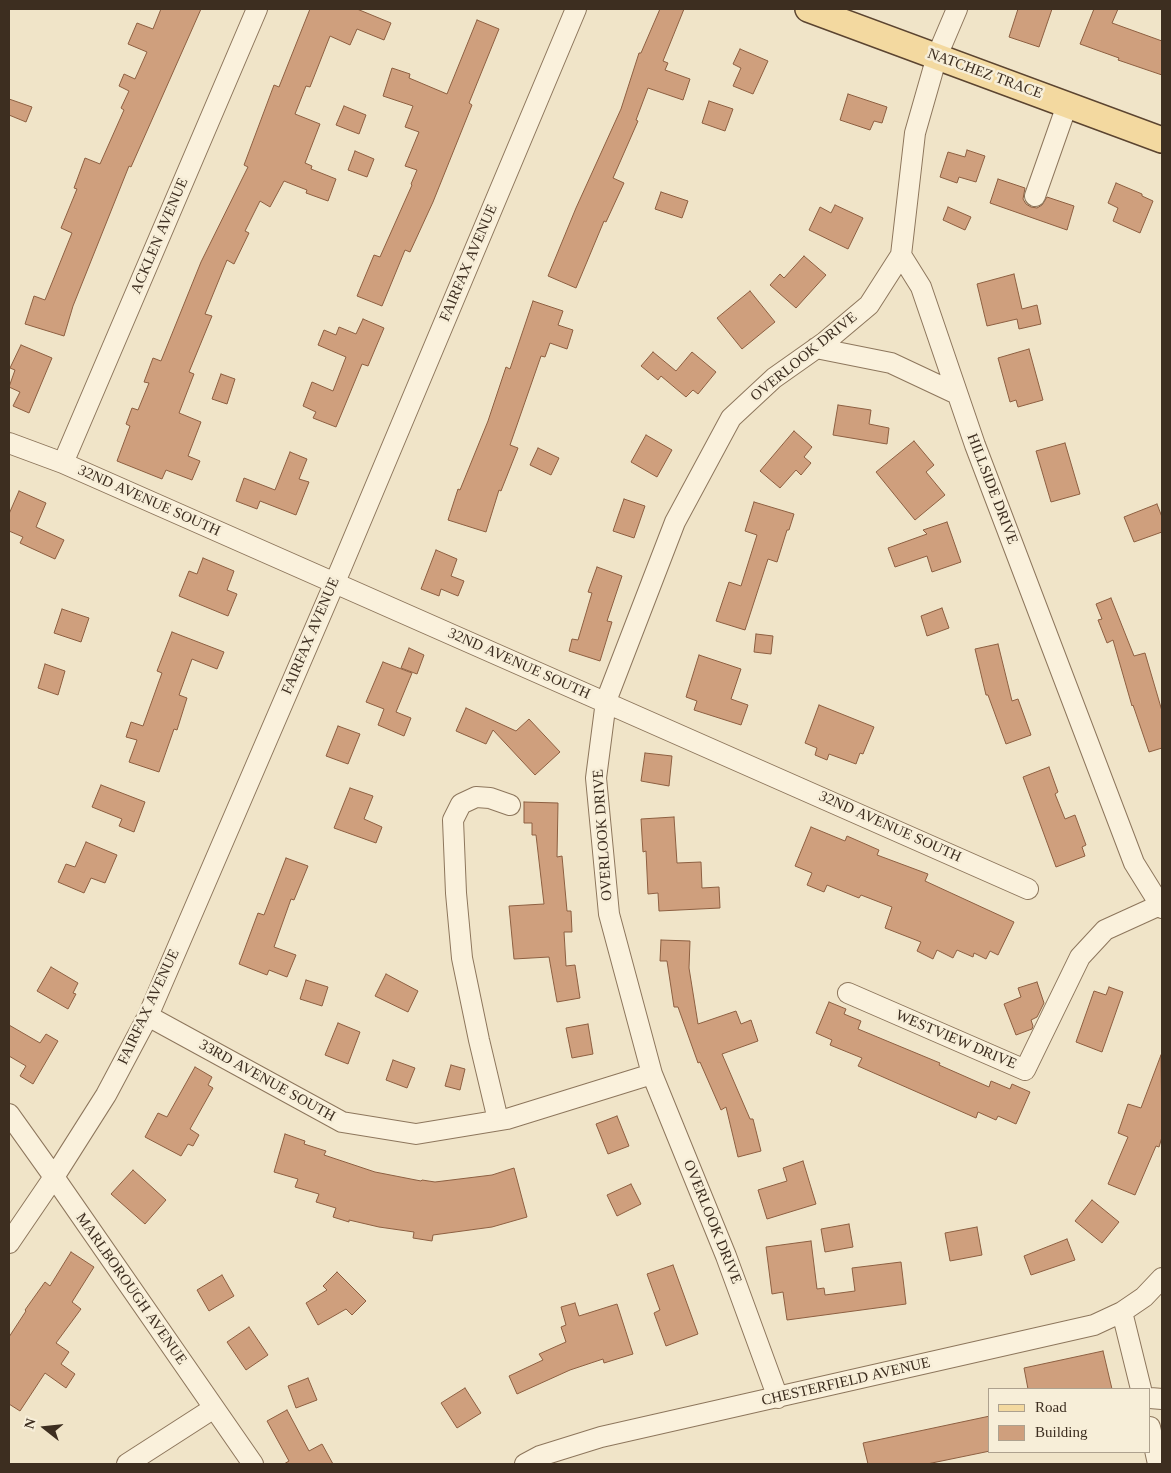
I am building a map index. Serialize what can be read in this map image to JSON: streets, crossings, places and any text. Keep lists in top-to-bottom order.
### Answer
{
  "streets": {
    "main road": ["NATCHEZ TRACE"],
    "street": [
      "ACKLEN AVENUE",
      "FAIRFAX AVENUE",
      "OVERLOOK DRIVE",
      "HILLSIDE DRIVE",
      "32ND AVENUE SOUTH",
      "WESTVIEW DRIVE",
      "33RD AVENUE SOUTH",
      "MARLBOROUGH AVENUE",
      "CHESTERFIELD AVENUE"
    ]
  },
  "crossings": [
    ["ACKLEN AVENUE", "32ND AVENUE SOUTH"],
    ["FAIRFAX AVENUE", "32ND AVENUE SOUTH"],
    ["FAIRFAX AVENUE", "33RD AVENUE SOUTH"],
    ["FAIRFAX AVENUE", "MARLBOROUGH AVENUE"],
    ["OVERLOOK DRIVE", "HILLSIDE DRIVE"],
    ["OVERLOOK DRIVE", "32ND AVENUE SOUTH"],
    ["OVERLOOK DRIVE", "33RD AVENUE SOUTH"],
    ["OVERLOOK DRIVE", "CHESTERFIELD AVENUE"],
    ["HILLSIDE DRIVE", "WESTVIEW DRIVE"]
  ],
  "legend": ["Road", "Building"],
  "north": "left"
}
